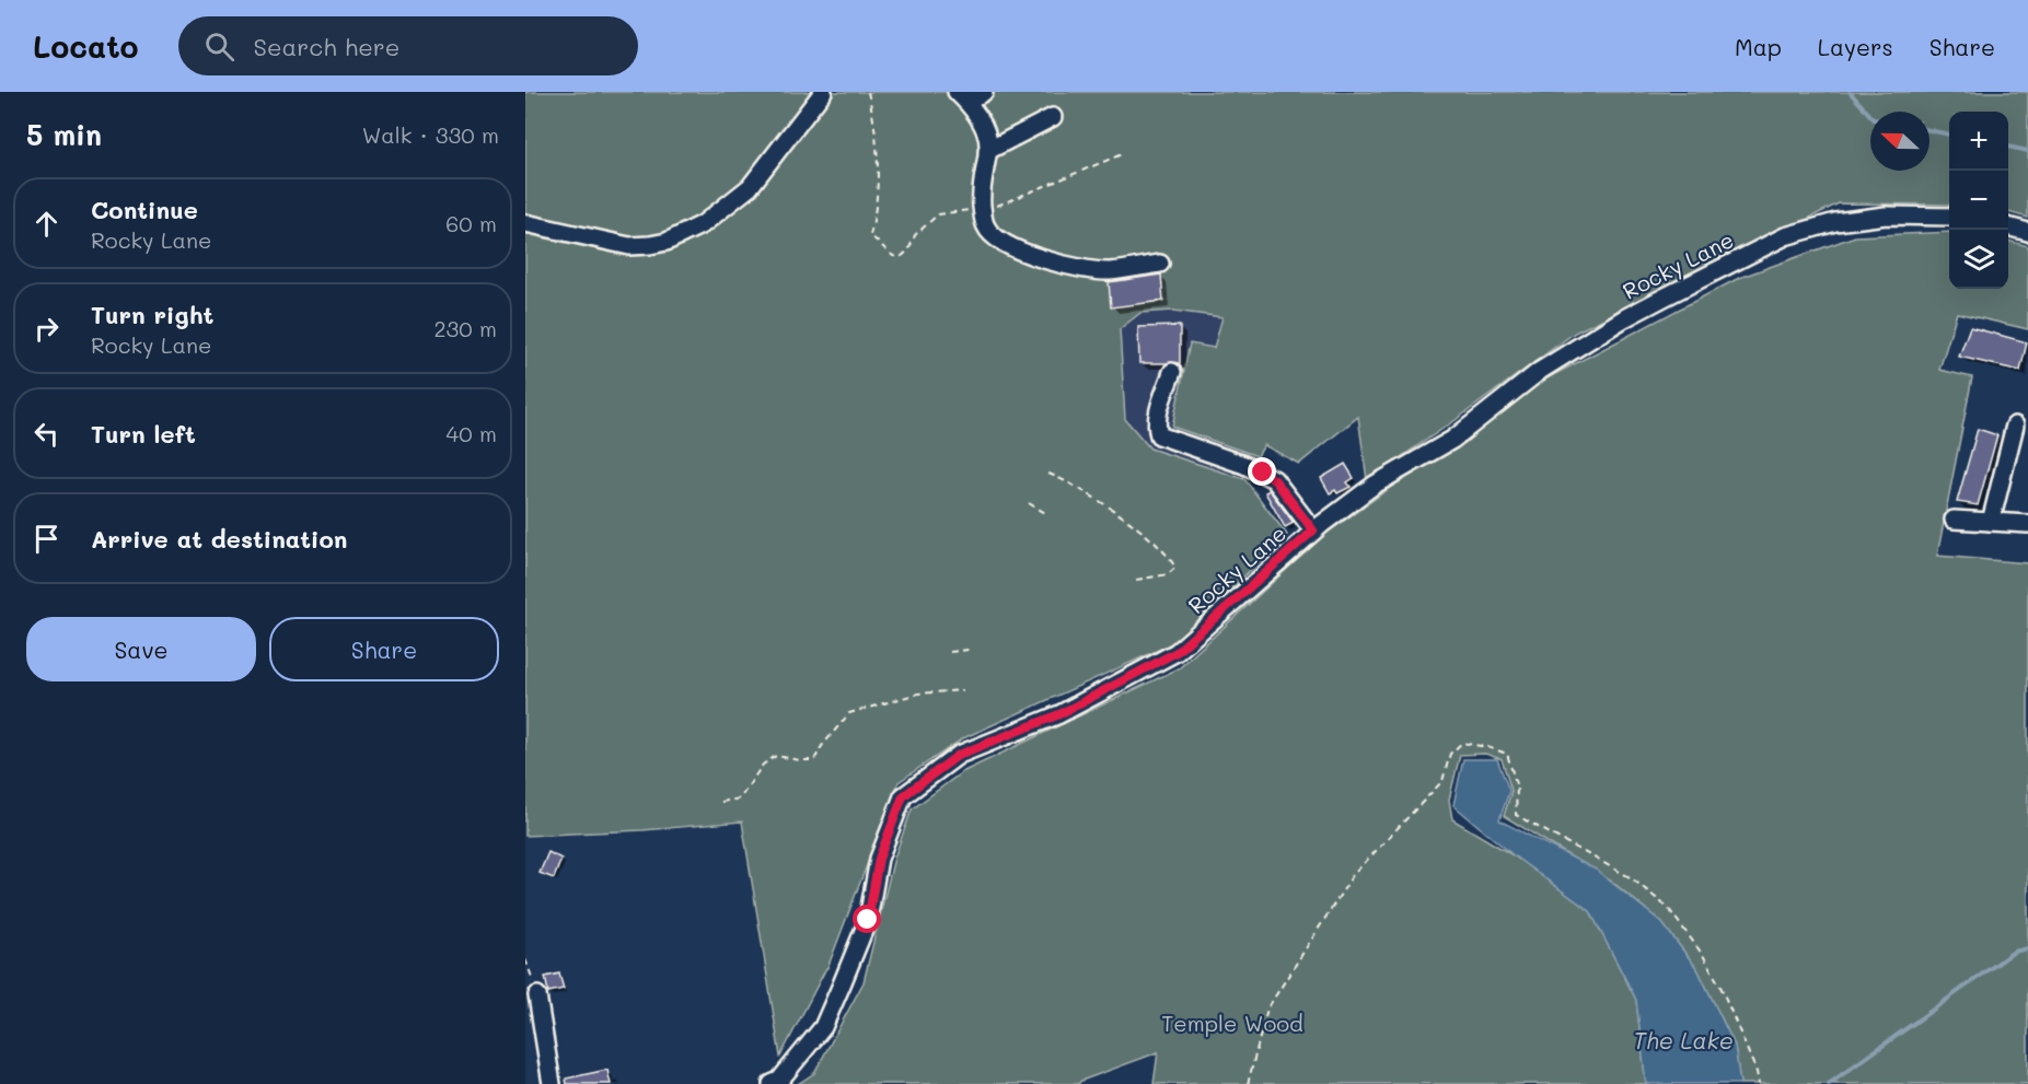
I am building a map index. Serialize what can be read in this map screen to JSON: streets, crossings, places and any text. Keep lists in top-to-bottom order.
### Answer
{
  "streets": {
    "street": ["Rocky Lane"]
  },
  "water": ["The Lake"],
  "parks": ["Temple Wood"],
  "north": "left",
  "page": {
    "header": "Locato",
    "search": "Search here",
    "nav": ["Map", "Layers", "Share"],
    "heading": ["5 min", "Walk · 330 m"],
    "map_buttons": ["+", "−"],
    "list": [
      ["Continue", "Rocky Lane", "60 m"],
      ["Turn right", "Rocky Lane", "230 m"],
      ["Turn left", "40 m"],
      "Arrive at destination"
    ],
    "buttons": ["Save", "Share"]
  }
}
